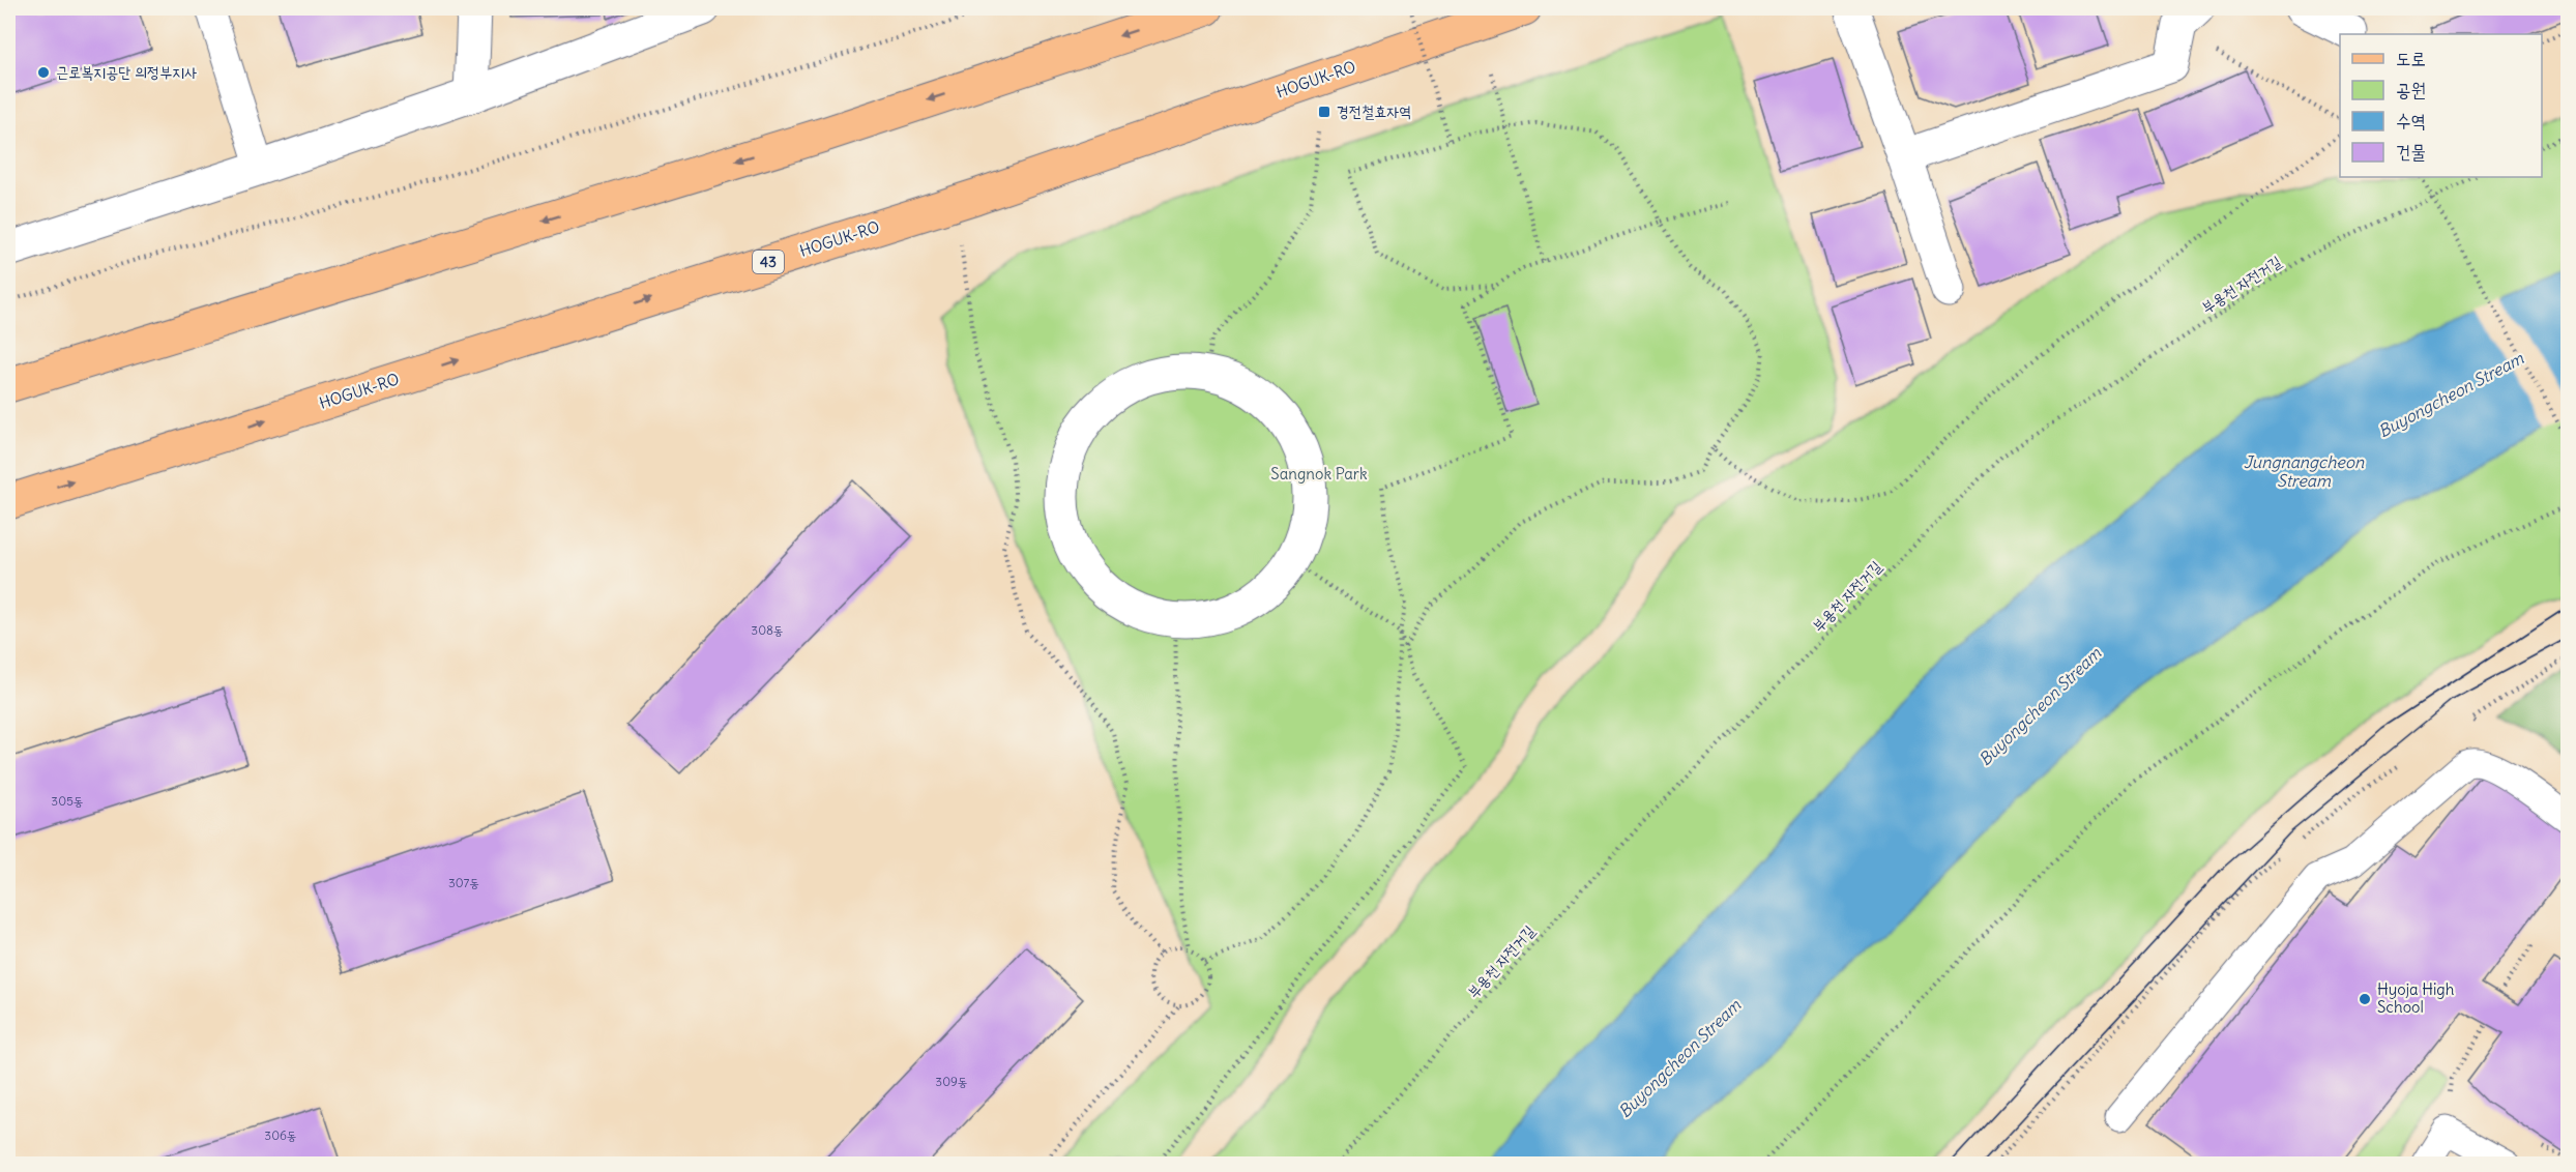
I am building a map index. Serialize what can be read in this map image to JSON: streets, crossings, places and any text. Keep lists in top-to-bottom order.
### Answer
{
  "streets": {
    "main road": ["HOGUK-RO", "43"],
    "path": ["부용천 자전거길"]
  },
  "water": ["Buyongcheon Stream", "Jungnangcheon Stream"],
  "parks": ["Sangnok Park"],
  "places": {
    "other": ["근로복지공단 의정부지사", "Hyoja High School"],
    "transit": ["경전철효자역"]
  },
  "house_numbers": [
    "308동",
    "305동",
    "307동",
    "309동",
    "306동"
  ],
  "legend": [
    "도로",
    "공원",
    "수역",
    "건물"
  ]
}
